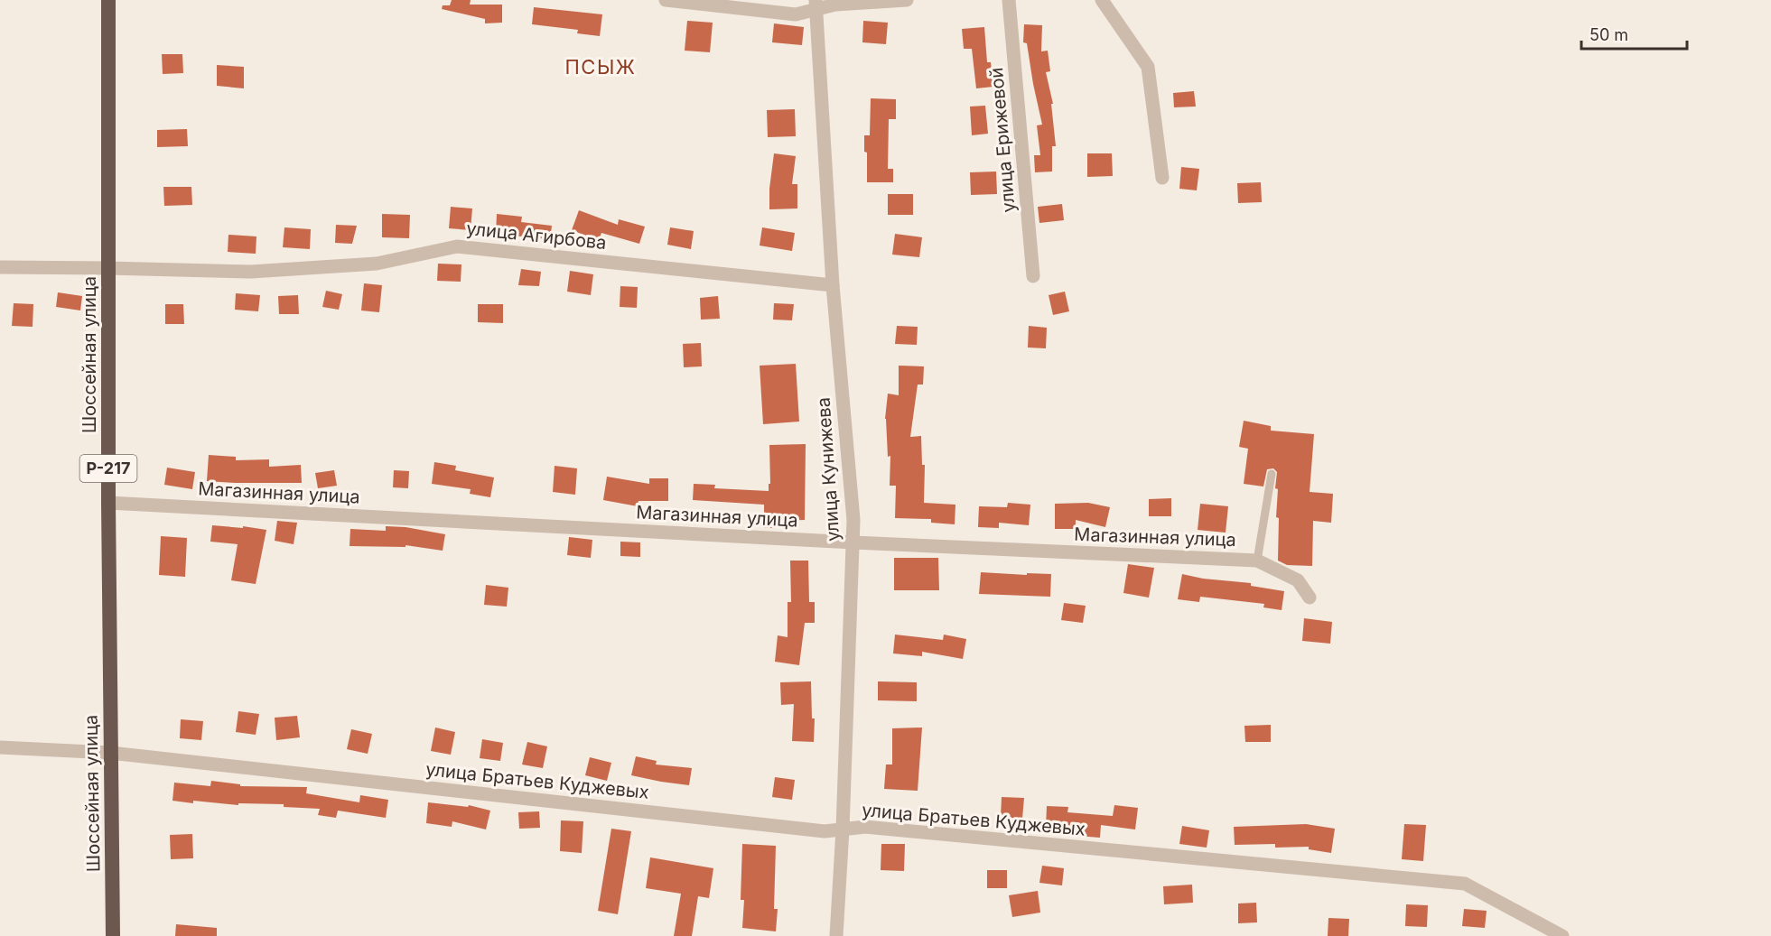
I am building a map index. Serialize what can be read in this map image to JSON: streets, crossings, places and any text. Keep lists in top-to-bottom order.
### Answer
{
  "streets": {
    "highway": ["Шоссейная улица", "Р-217"],
    "street": [
      "улица Ерижевой",
      "улица Агирбова",
      "улица Кунижева",
      "Магазинная улица",
      "улица Братьев Куджевых"
    ]
  },
  "crossings": [
    ["улица Агирбова", "Шоссейная улица"],
    ["улица Агирбова", "улица Кунижева"],
    ["Шоссейная улица", "Магазинная улица"],
    ["Шоссейная улица", "улица Братьев Куджевых"],
    ["улица Кунижева", "Магазинная улица"],
    ["улица Кунижева", "улица Братьев Куджевых"]
  ],
  "districts": ["ПСЫЖ"],
  "scale_bar": "50 m"
}
